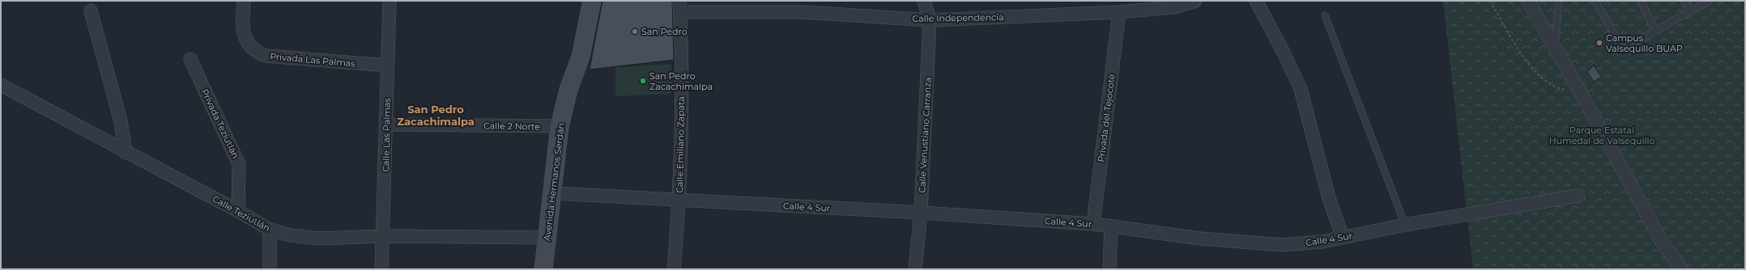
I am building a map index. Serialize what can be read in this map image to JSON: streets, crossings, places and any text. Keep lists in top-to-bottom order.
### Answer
{
  "streets": {
    "street": [
      "Calle Independencia",
      "Privada Las Palmas",
      "Privada del Tejocote",
      "Privada Teziutlán",
      "Calle 2 Norte",
      "Calle Las Palmas",
      "Calle Venustiano Carranza",
      "Calle Emiliano Zapata",
      "Avenida Hermanos Serdán",
      "Calle 4 Sur",
      "Calle Teziutlán"
    ]
  },
  "crossings": [
    ["Calle Independencia", "Privada del Tejocote"],
    ["Calle Independencia", "Calle Venustiano Carranza"],
    ["Calle Independencia", "Calle Emiliano Zapata"],
    ["Privada Las Palmas", "Calle Las Palmas"],
    ["Privada del Tejocote", "Calle 4 Sur"],
    ["Privada Teziutlán", "Calle Teziutlán"],
    ["Calle 2 Norte", "Calle Las Palmas"],
    ["Calle 2 Norte", "Avenida Hermanos Serdán"],
    ["Calle Las Palmas", "Calle Teziutlán"],
    ["Calle Venustiano Carranza", "Calle 4 Sur"],
    ["Calle Emiliano Zapata", "Calle 4 Sur"],
    ["Avenida Hermanos Serdán", "Calle 4 Sur"],
    ["Avenida Hermanos Serdán", "Calle Teziutlán"]
  ],
  "districts": ["San Pedro Zacachimalpa"],
  "parks": ["Parque Estatal Humedal de Valsequillo"],
  "places": ["San Pedro", "Campus Valsequillo BUAP", "San Pedro Zacachimalpa"]
}
